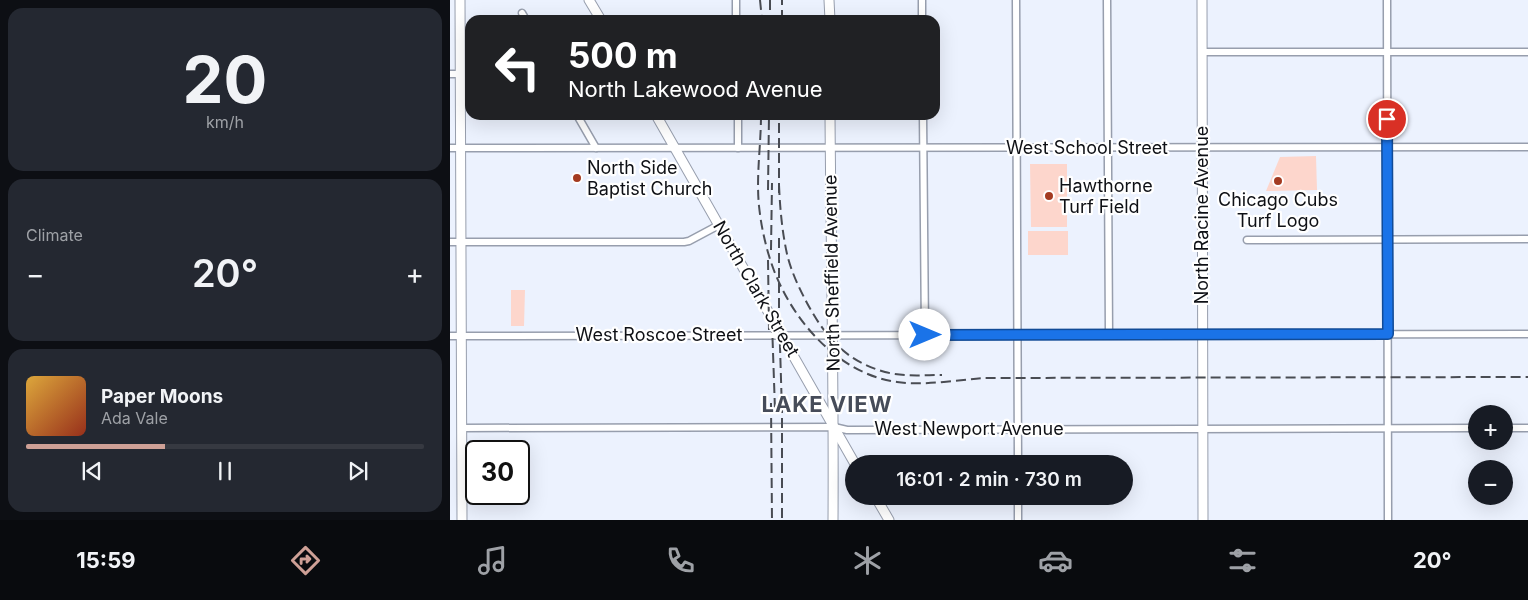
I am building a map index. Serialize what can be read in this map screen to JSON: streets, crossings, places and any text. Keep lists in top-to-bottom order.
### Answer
{
  "streets": {
    "main road": ["North Racine Avenue", "North Sheffield Avenue", "North Clark Street"],
    "street": ["West School Street", "West Roscoe Street", "West Newport Avenue"]
  },
  "crossings": [
    ["West School Street", "North Racine Avenue"],
    ["West School Street", "North Sheffield Avenue"],
    ["West School Street", "North Clark Street"],
    ["North Racine Avenue", "West Roscoe Street"],
    ["North Racine Avenue", "West Newport Avenue"],
    ["North Sheffield Avenue", "North Clark Street"],
    ["North Sheffield Avenue", "West Roscoe Street"],
    ["North Sheffield Avenue", "West Newport Avenue"],
    ["North Clark Street", "West Roscoe Street"],
    ["North Clark Street", "West Newport Avenue"]
  ],
  "districts": ["LAKE VIEW"],
  "places": ["North Side Baptist Church", "Chicago Cubs Turf Logo", "Hawthorne Turf Field"],
  "page": {
    "tile": [
      ["20", "km/h"],
      "Climate"
    ],
    "turn": ["500 m", "North Lakewood Avenue"],
    "heat": ["−", "20°", "+"],
    "song": ["Paper Moons", "Ada Vale"],
    "map_buttons": ["+", "−"],
    "limit": "30",
    "trip": "16:01 · 2 min · 730 m",
    "tabs": ["15:59", "20°"]
  }
}
